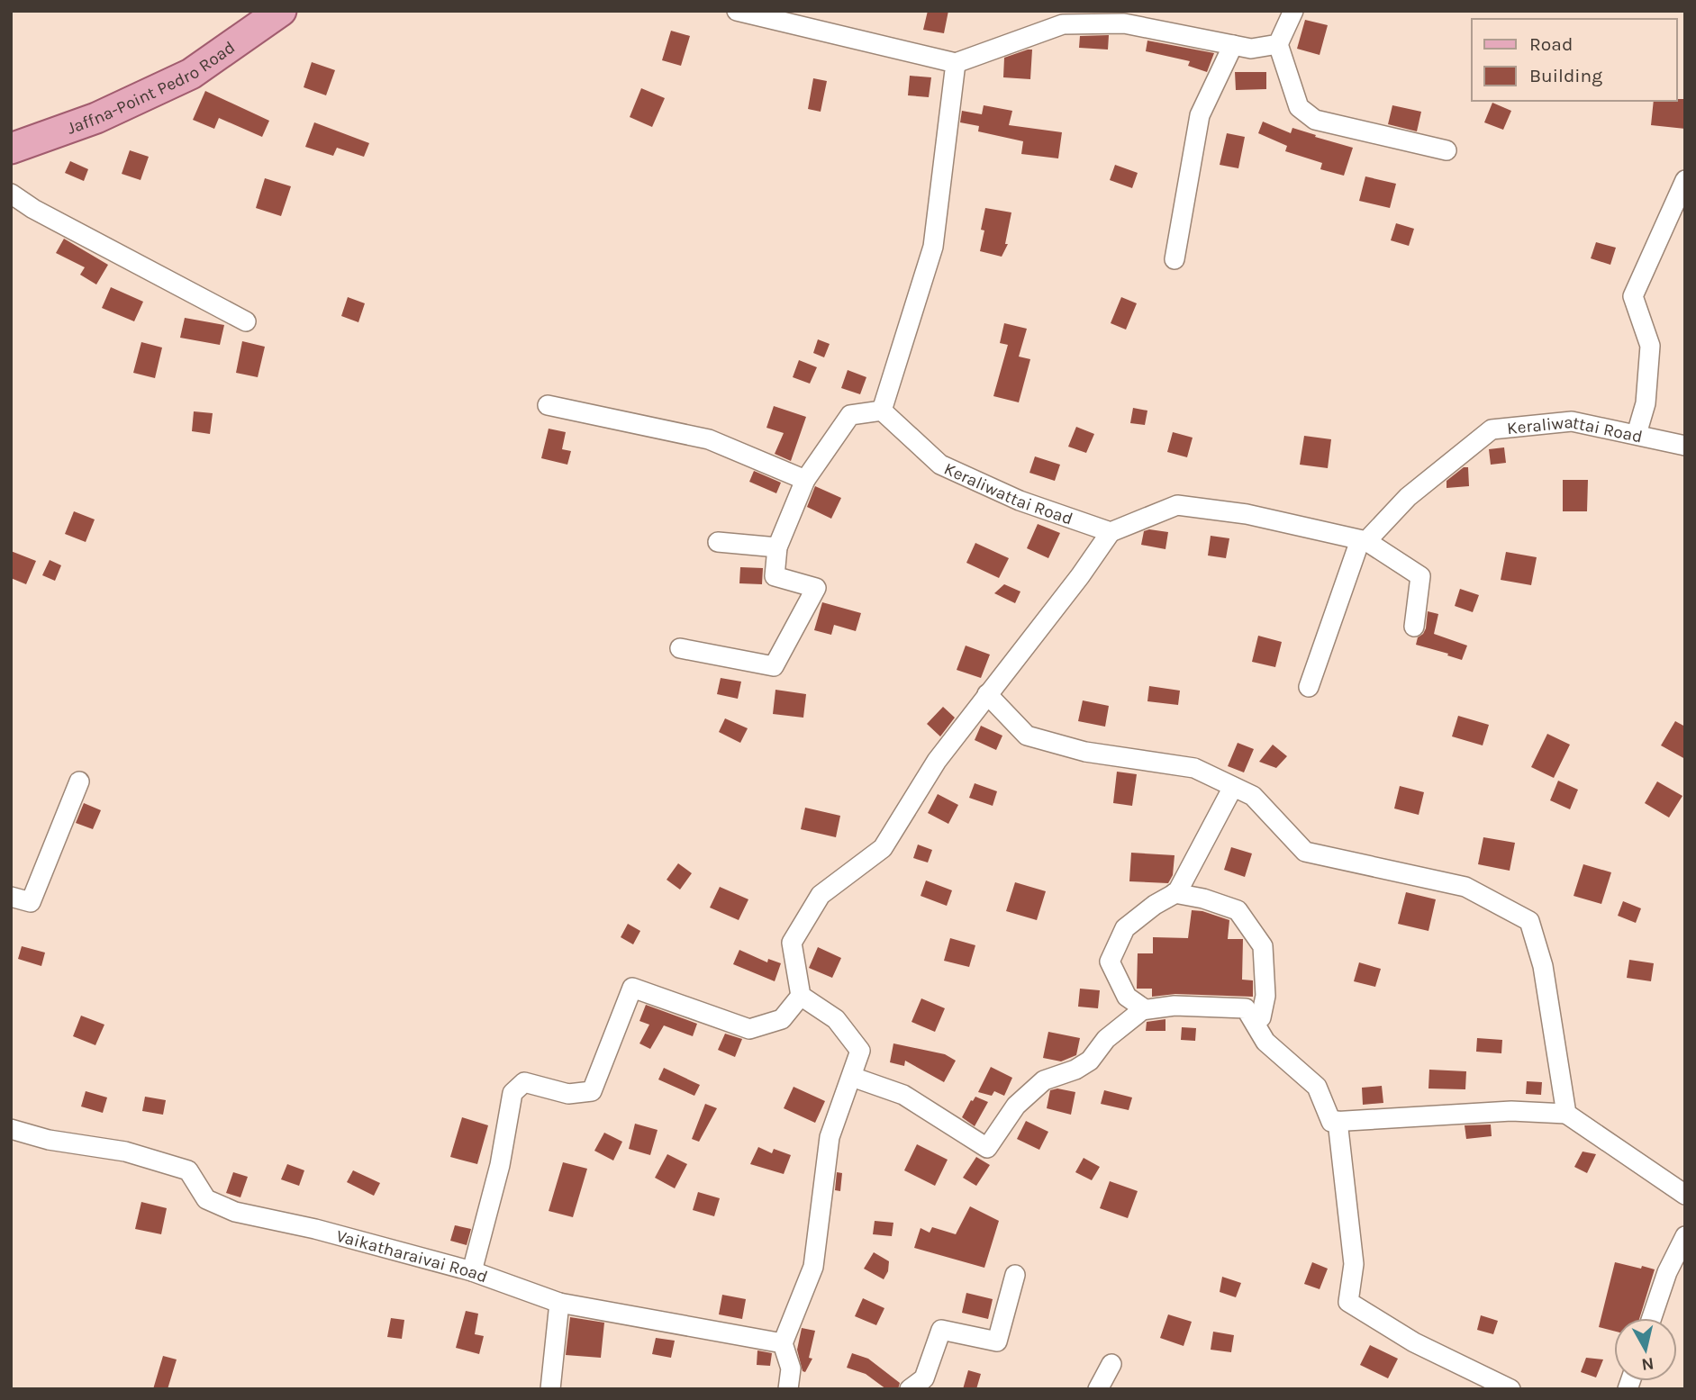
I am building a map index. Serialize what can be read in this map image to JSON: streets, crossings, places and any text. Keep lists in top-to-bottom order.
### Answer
{
  "streets": {
    "main road": ["Jaffna-Point Pedro Road"],
    "street": ["Keraliwattai Road", "Vaikatharaivai Road"]
  },
  "legend": ["Road", "Building"],
  "north": "bottom"
}
